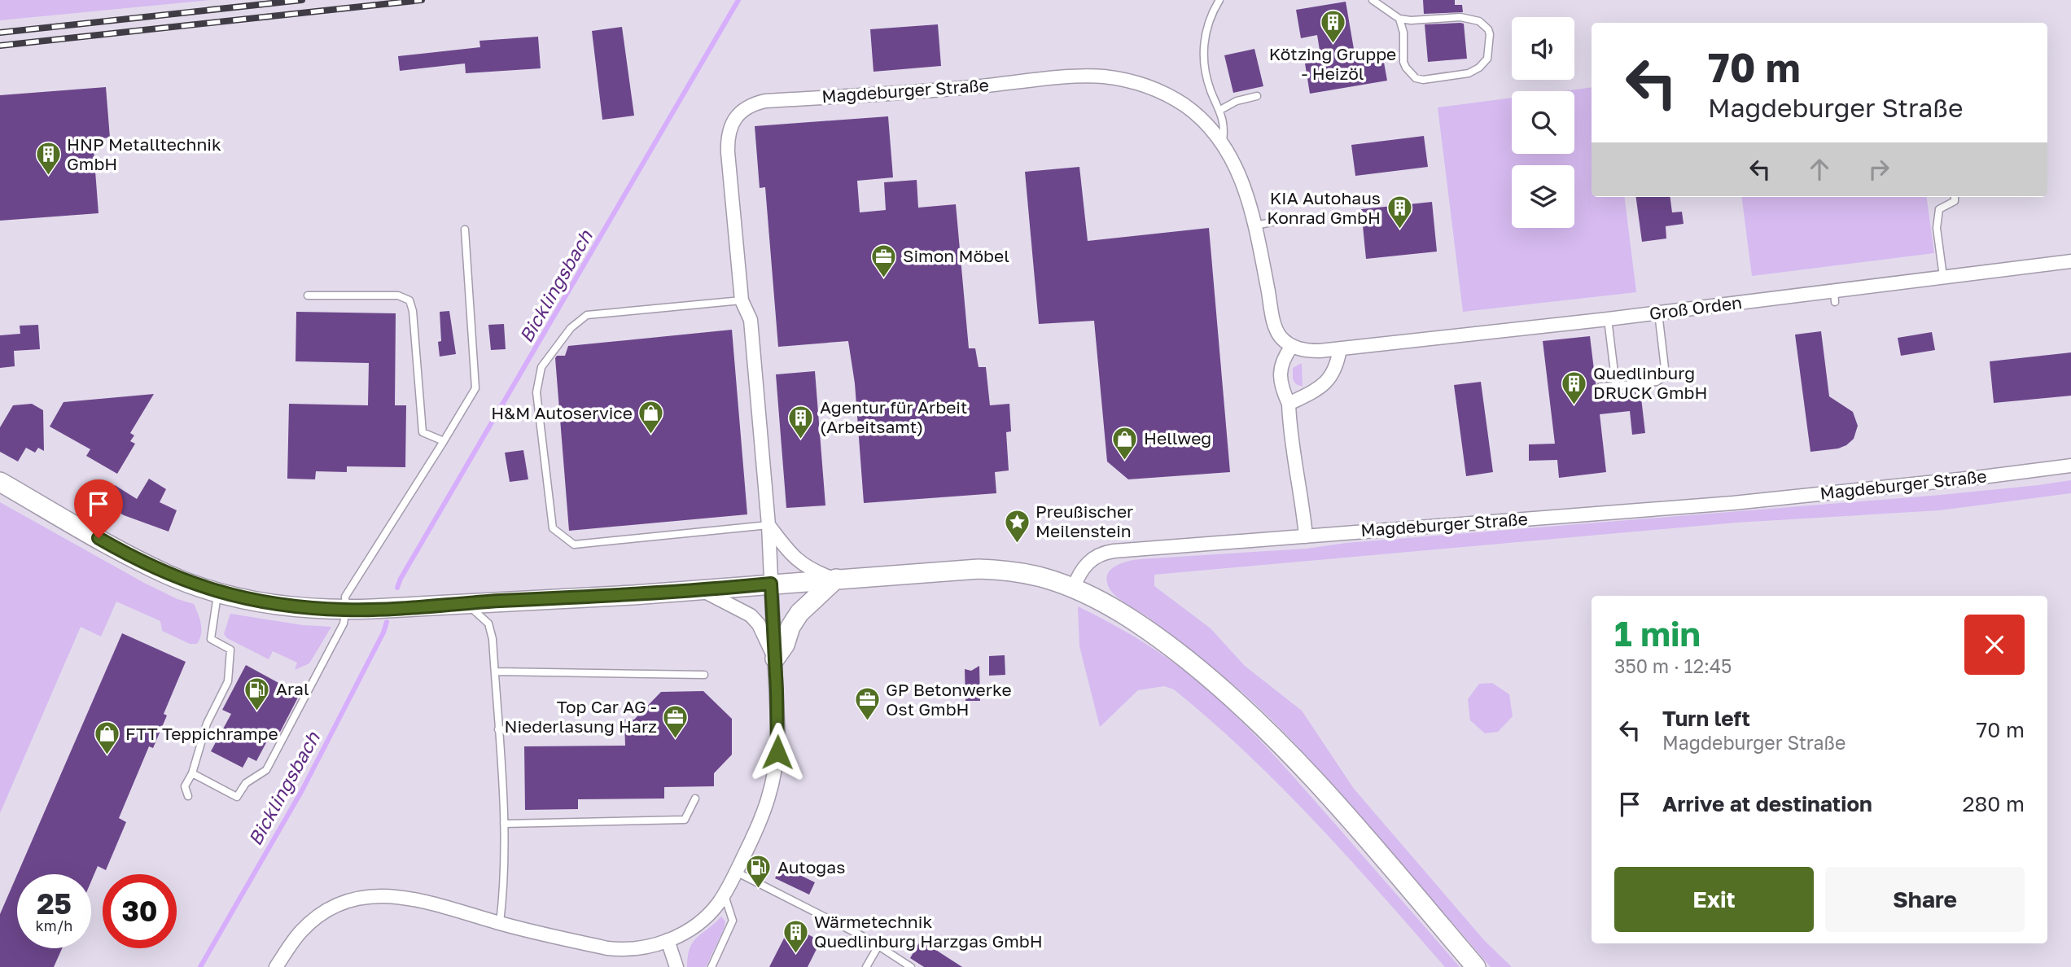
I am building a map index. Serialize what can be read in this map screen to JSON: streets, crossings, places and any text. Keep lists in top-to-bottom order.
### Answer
{
  "streets": {
    "street": ["Magdeburger Straße", "Groß Orden"]
  },
  "crossings": [
    ["Magdeburger Straße", "Groß Orden"]
  ],
  "water": ["Bicklingsbach"],
  "places": {
    "building": [
      "Kötzing Gruppe - Heizöl",
      "HNP Metalltechnik GmbH",
      "KIA Autohaus Konrad GmbH",
      "Quedlinburg DRUCK GmbH",
      "Agentur für Arbeit (Arbeitsamt)",
      "Wärmetechnik Quedlinburg Harzgas GmbH"
    ],
    "office": ["Simon Möbel", "GP Betonwerke Ost GmbH", "Top Car AG - Niederlasung Harz"],
    "shop": ["H&M Autoservice", "Hellweg", "FTT Teppichrampe"],
    "place": ["Preußischer Meilenstein"],
    "fuel station": ["Aral", "Autogas"]
  },
  "page": {
    "turn": ["70 m", "Magdeburger Straße"],
    "heading": ["1 min", "350 m · 12:45"],
    "list": [
      {
        "name": "Turn left",
        "note": "Magdeburger Straße",
        "value": "70 m"
      },
      {
        "name": "Arrive at destination",
        "value": "280 m"
      }
    ],
    "buttons": ["Exit", "Share"],
    "speed": "25 km/h",
    "limit": "30"
  }
}
